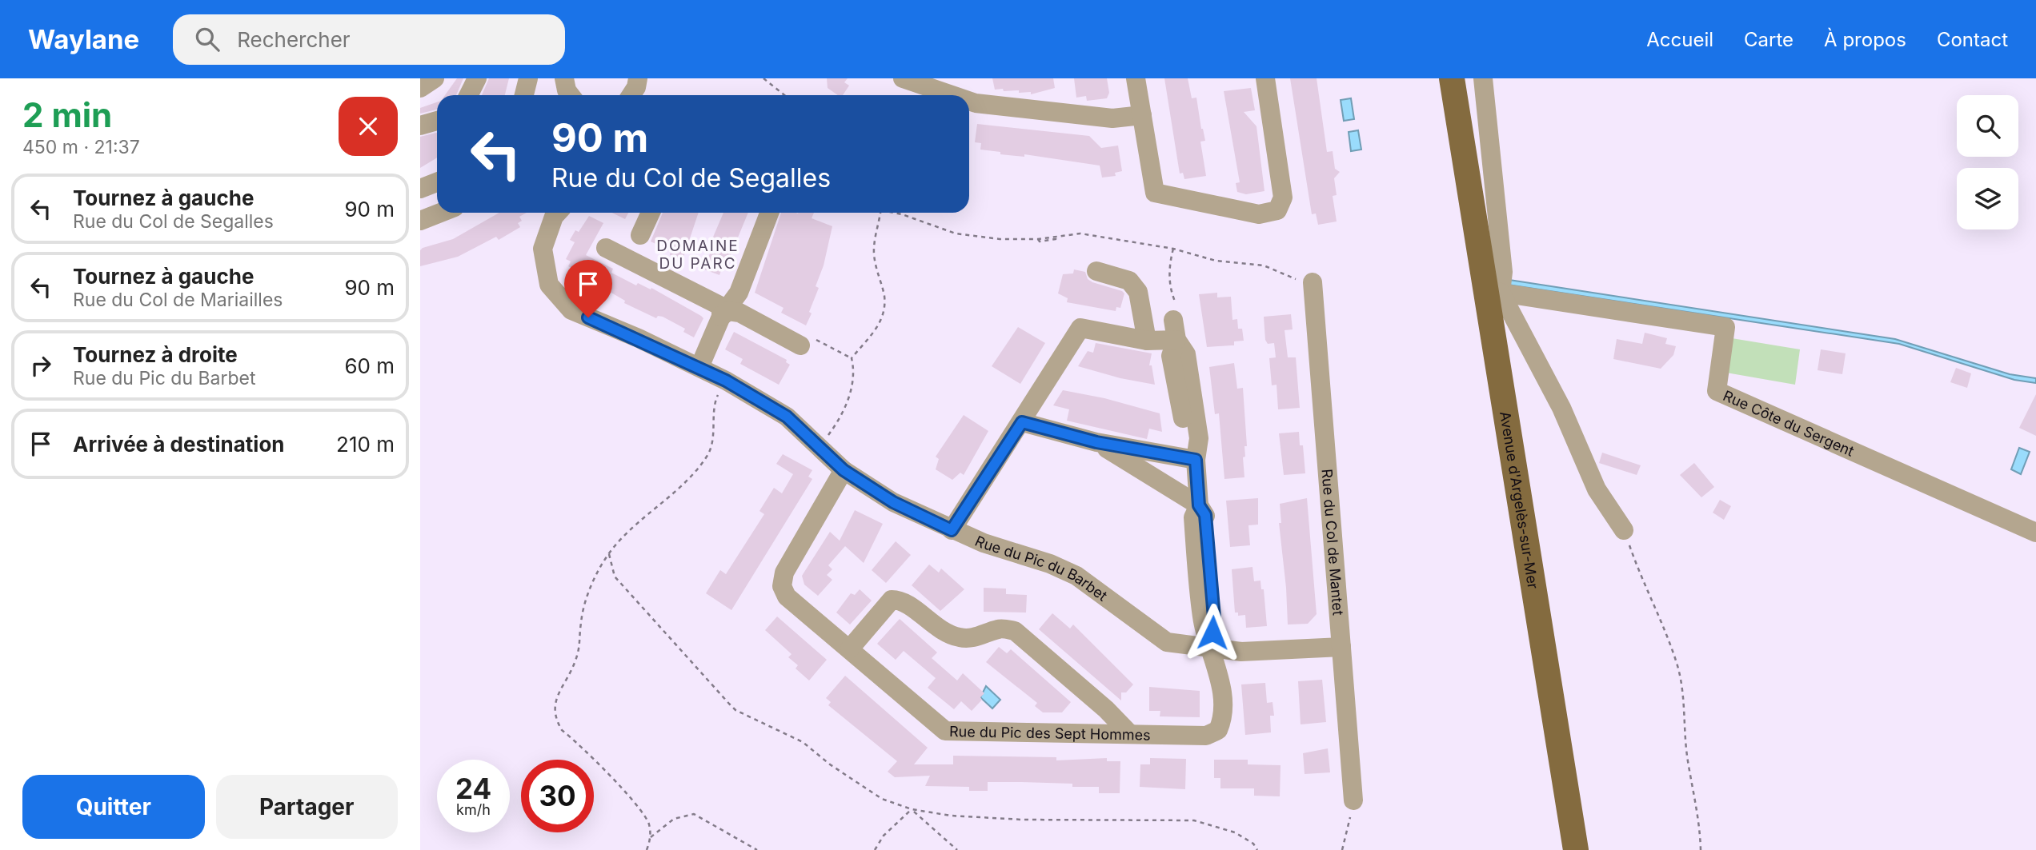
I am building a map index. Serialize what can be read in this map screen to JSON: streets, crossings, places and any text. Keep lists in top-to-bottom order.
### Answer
{
  "streets": {
    "main road": ["Avenue d'Argelès-sur-Mer"],
    "street": [
      "Rue Côte du Sergent",
      "Rue du Col de Mantet",
      "Rue du Pic du Barbet",
      "Rue du Pic des Sept Hommes"
    ]
  },
  "crossings": [
    ["Rue Côte du Sergent", "Avenue d'Argelès-sur-Mer"],
    ["Rue du Col de Mantet", "Rue du Pic du Barbet"],
    ["Rue du Pic du Barbet", "Rue du Pic des Sept Hommes"]
  ],
  "districts": ["DOMAINE DU PARC"],
  "page": {
    "header": "Waylane",
    "search": "Rechercher",
    "nav": [
      "Accueil",
      "Carte",
      "À propos",
      "Contact"
    ],
    "heading": ["2 min", "450 m · 21:37"],
    "turn": ["90 m", "Rue du Col de Segalles"],
    "list": [
      {
        "name": "Tournez à gauche",
        "note": "Rue du Col de Segalles",
        "value": "90 m"
      },
      {
        "name": "Tournez à gauche",
        "note": "Rue du Col de Mariailles",
        "value": "90 m"
      },
      {
        "name": "Tournez à droite",
        "note": "Rue du Pic du Barbet",
        "value": "60 m"
      },
      {
        "name": "Arrivée à destination",
        "value": "210 m"
      }
    ],
    "speed": "24 km/h",
    "limit": "30",
    "buttons": ["Quitter", "Partager"]
  }
}
